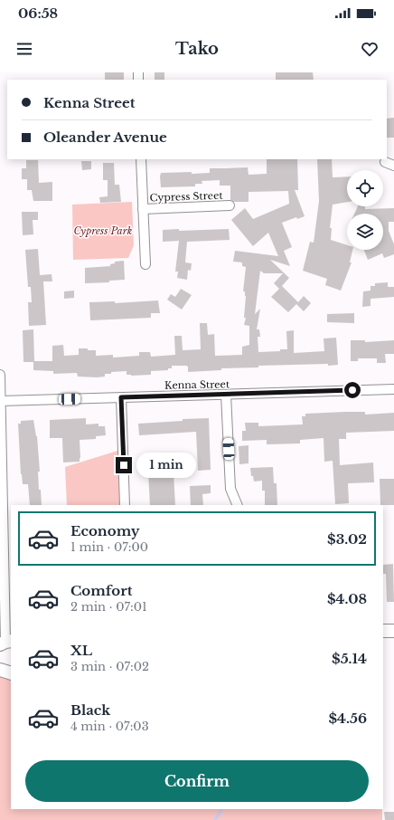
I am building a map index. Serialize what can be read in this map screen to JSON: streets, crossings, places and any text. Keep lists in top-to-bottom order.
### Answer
{
  "streets": {
    "street": ["Cypress Street", "Kenna Street"]
  },
  "parks": ["Cypress Park"],
  "page": {
    "status": "06:58",
    "header": "Tako",
    "banner": ["Kenna Street", "Oleander Avenue"],
    "bubble": "1 min",
    "list": [
      {
        "name": "Economy",
        "note": "1 min · 07:00",
        "value": "$3.02"
      },
      {
        "name": "Comfort",
        "note": "2 min · 07:01",
        "value": "$4.08"
      },
      {
        "name": "XL",
        "note": "3 min · 07:02",
        "value": "$5.14"
      },
      {
        "name": "Black",
        "note": "4 min · 07:03",
        "value": "$4.56"
      }
    ],
    "buttons": "Confirm"
  }
}
